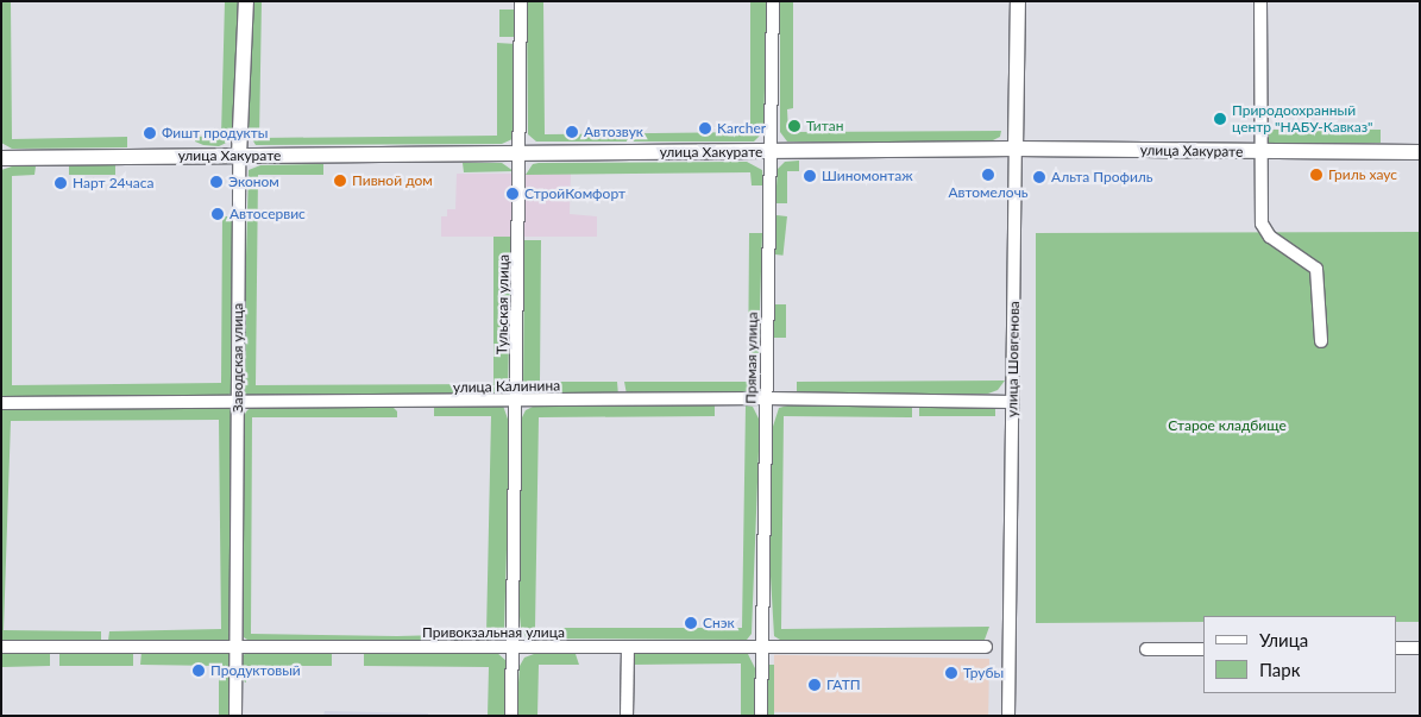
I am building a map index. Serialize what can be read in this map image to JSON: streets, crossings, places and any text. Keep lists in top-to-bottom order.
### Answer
{
  "streets": {
    "main road": ["улица Хакурате", "Заводская улица", "улица Шовгенова"],
    "street": [
      "Тульская улица",
      "Прямая улица",
      "улица Калинина",
      "Привокзальная улица"
    ]
  },
  "crossings": [
    ["улица Хакурате", "Тульская улица"],
    ["улица Хакурате", "Заводская улица"],
    ["улица Хакурате", "Прямая улица"],
    ["улица Хакурате", "улица Шовгенова"],
    ["Тульская улица", "улица Калинина"],
    ["Тульская улица", "Привокзальная улица"],
    ["Заводская улица", "улица Калинина"],
    ["Заводская улица", "Привокзальная улица"],
    ["Прямая улица", "улица Калинина"],
    ["Прямая улица", "Привокзальная улица"],
    ["улица Шовгенова", "улица Калинина"]
  ],
  "parks": ["Старое кладбище"],
  "places": [
    "Природоохранный центр \"НАБУ-Кавказ\"",
    "Титан",
    "Karcher",
    "Автозвук",
    "Фишт продукты",
    "Автомелочь",
    "Гриль хаус",
    "Шиномонтаж",
    "Альта Профиль",
    "Пивной дом",
    "Эконом",
    "Нарт 24часа",
    "СтройКомфорт",
    "Автосервис",
    "Снэк",
    "Продуктовый",
    "Трубы",
    "ГАТП"
  ],
  "legend": ["Улица", "Парк"]
}
